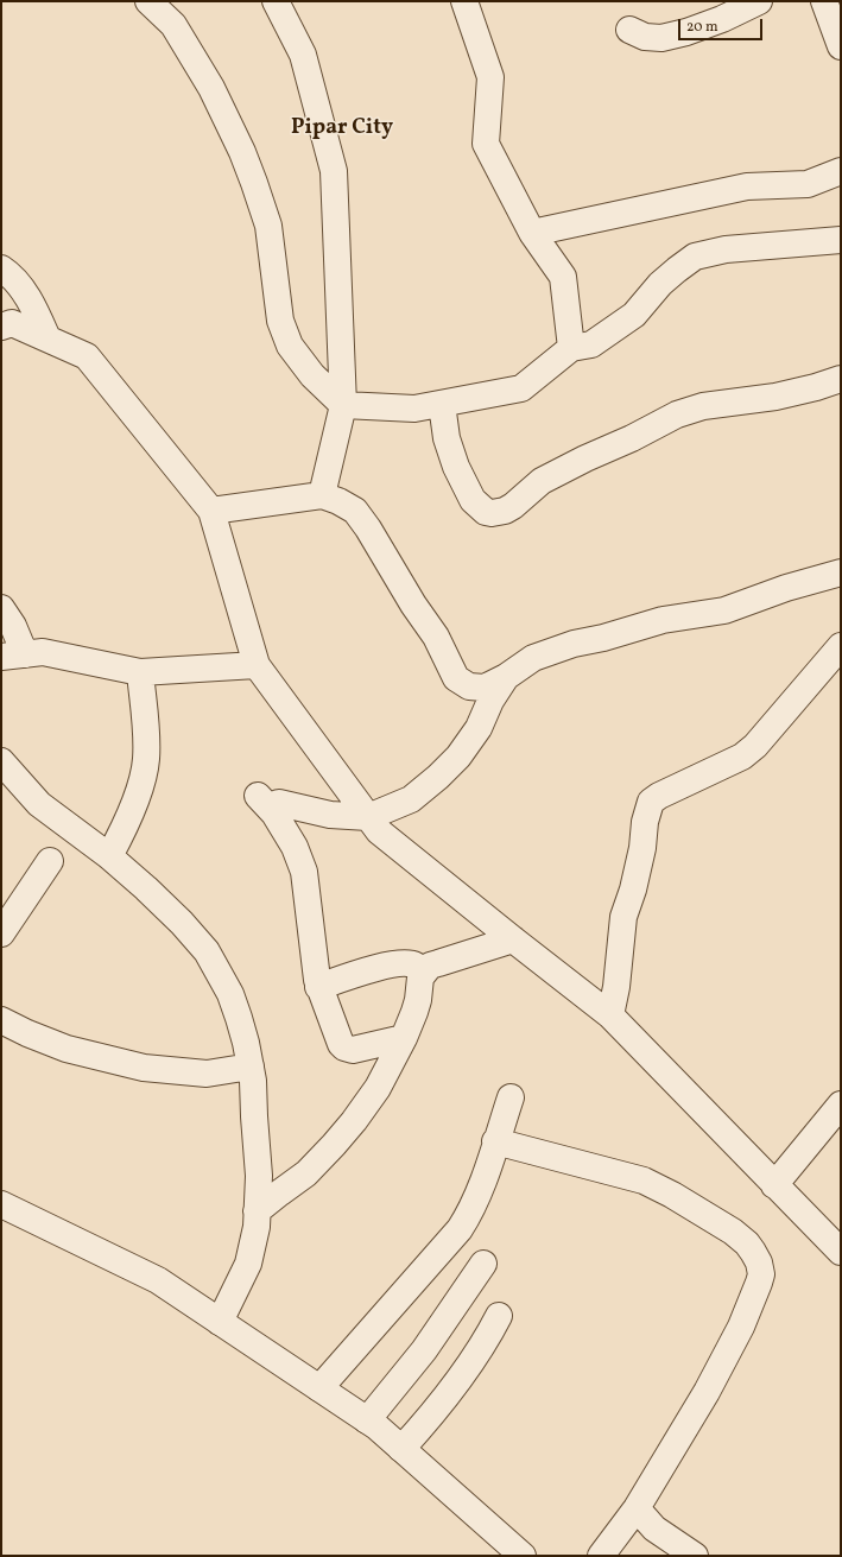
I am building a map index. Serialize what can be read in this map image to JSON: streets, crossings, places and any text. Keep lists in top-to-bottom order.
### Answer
{
  "districts": ["Pipar City"],
  "scale_bar": "20 m"
}
